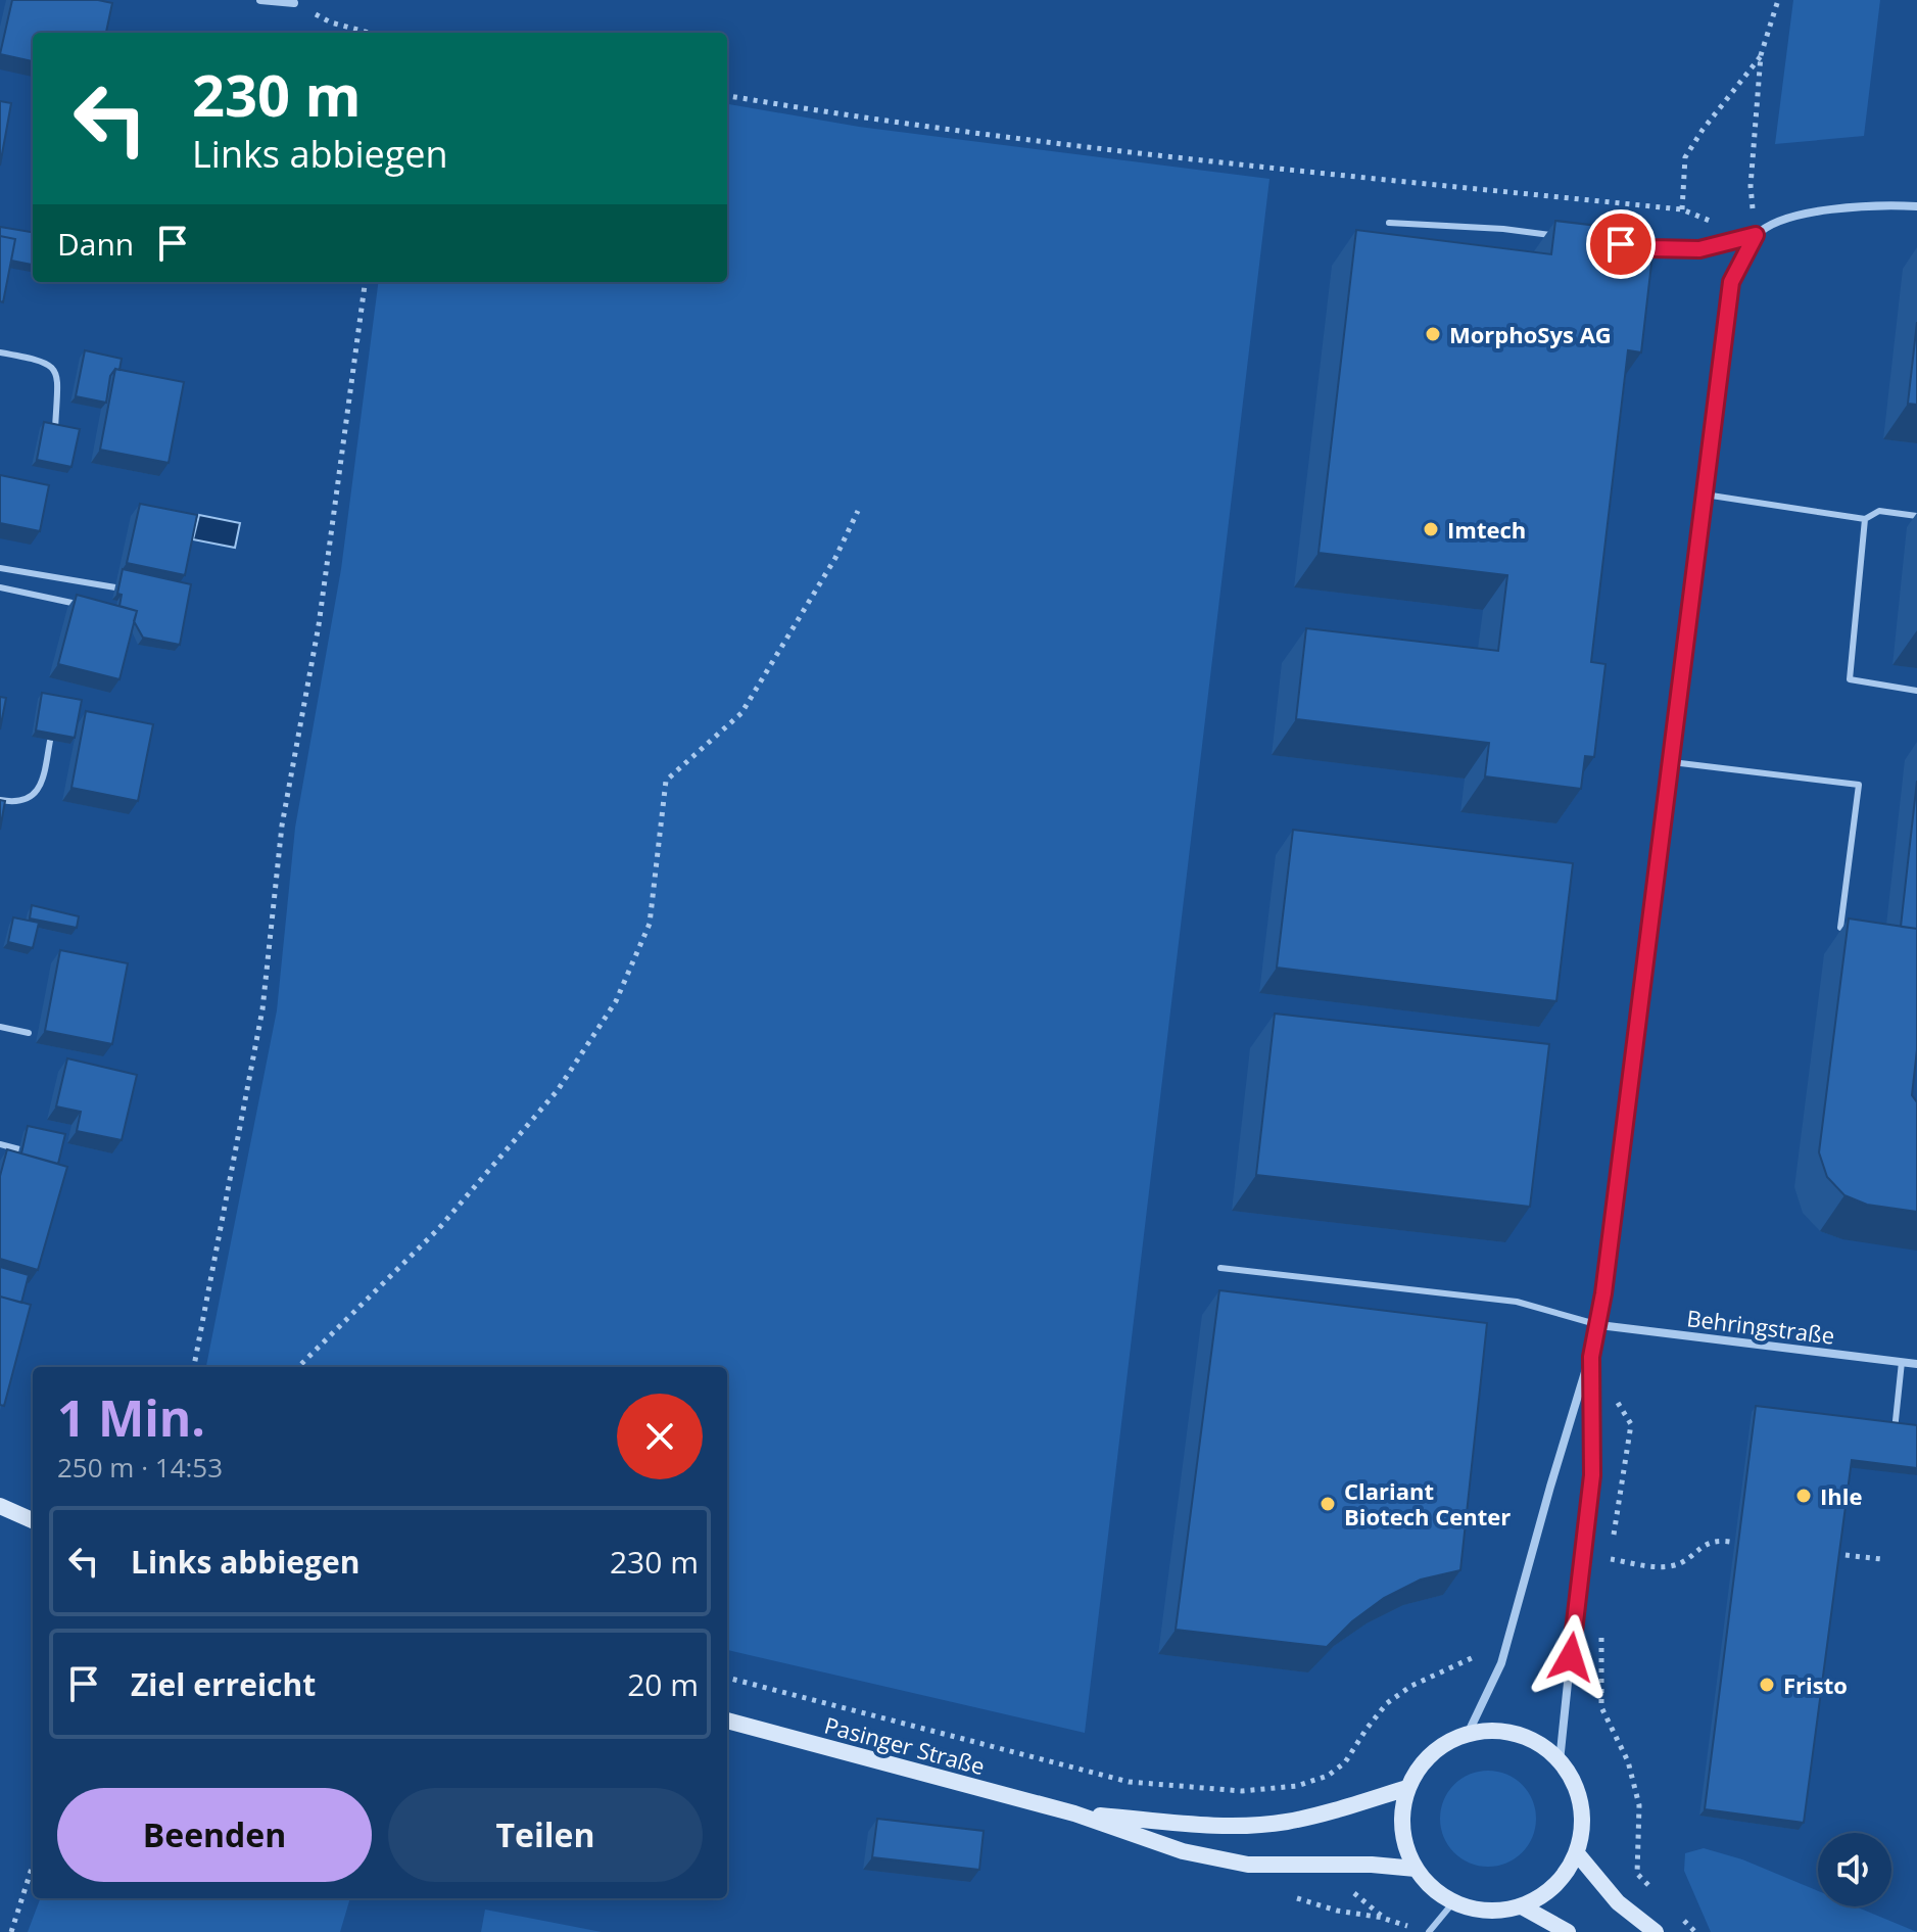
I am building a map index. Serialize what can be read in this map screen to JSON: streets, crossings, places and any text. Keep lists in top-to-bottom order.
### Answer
{
  "streets": {
    "main road": ["Pasinger Straße"],
    "street": ["Behringstraße"]
  },
  "places": [
    "MorphoSys AG",
    "Imtech",
    "Ihle",
    "Clariant Biotech Center",
    "Fristo"
  ],
  "page": {
    "turn": ["230 m", "Links abbiegen"],
    "then": "Dann",
    "heading": ["1 Min.", "250 m · 14:53"],
    "list": [
      {
        "name": "Links abbiegen",
        "value": "230 m"
      },
      {
        "name": "Ziel erreicht",
        "value": "20 m"
      }
    ],
    "buttons": ["Beenden", "Teilen"]
  }
}
